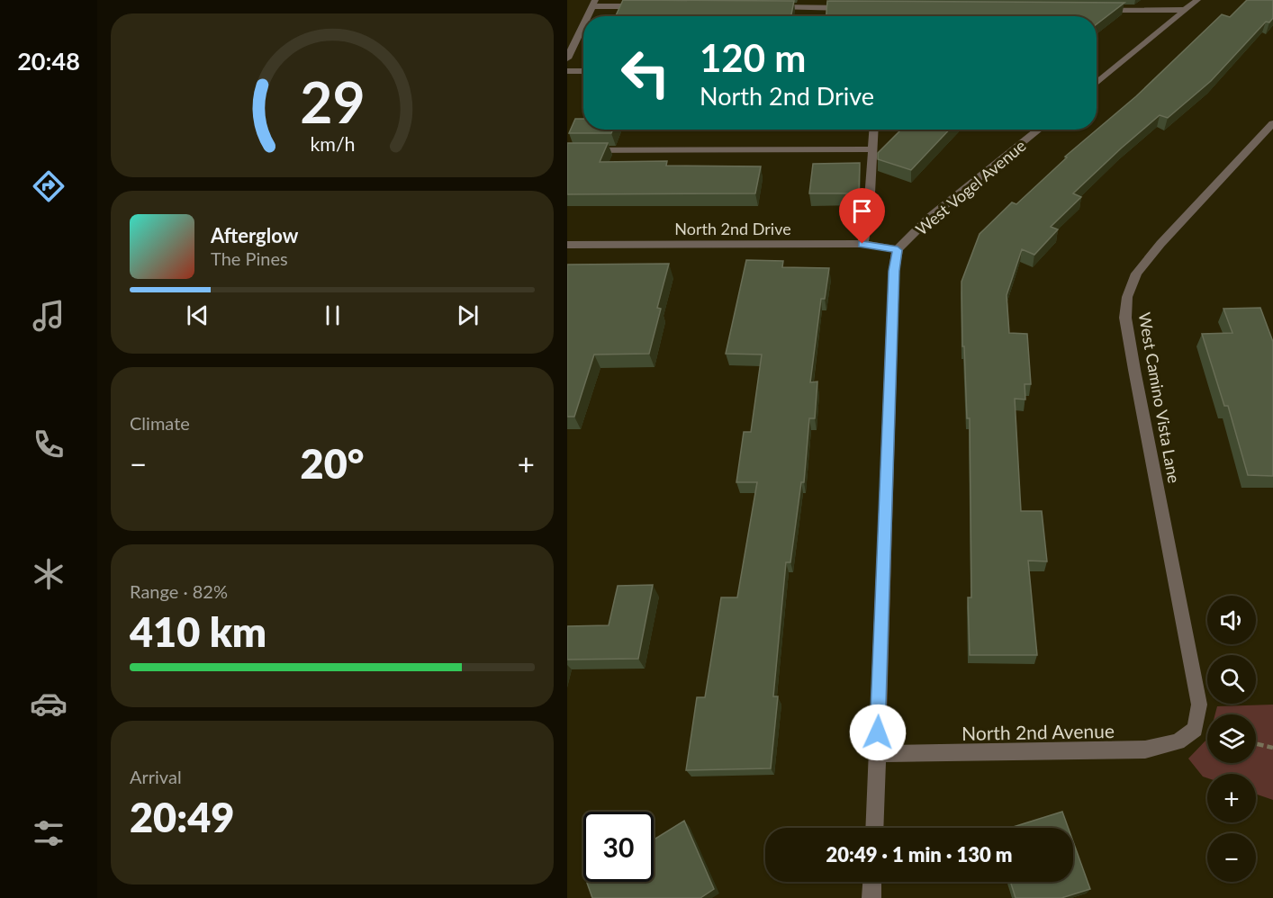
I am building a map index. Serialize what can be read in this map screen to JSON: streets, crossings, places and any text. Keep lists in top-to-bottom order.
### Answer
{
  "streets": {
    "street": [
      "West Vogel Avenue",
      "North 2nd Drive",
      "West Camino Vista Lane",
      "North 2nd Avenue"
    ]
  },
  "crossings": [
    ["West Vogel Avenue", "North 2nd Drive"],
    ["West Camino Vista Lane", "North 2nd Avenue"]
  ],
  "page": {
    "tabs": "20:48",
    "turn": ["120 m", "North 2nd Drive"],
    "song": ["Afterglow", "The Pines"],
    "tile": [
      "Climate",
      ["Range · 82%", "410 km"],
      ["Arrival", "20:49"]
    ],
    "heat": ["−", "20°", "+"],
    "map_buttons": ["+", "−"],
    "limit": "30",
    "trip": "20:49 · 1 min · 130 m",
    "gauge": ["29", "km/h"]
  }
}
